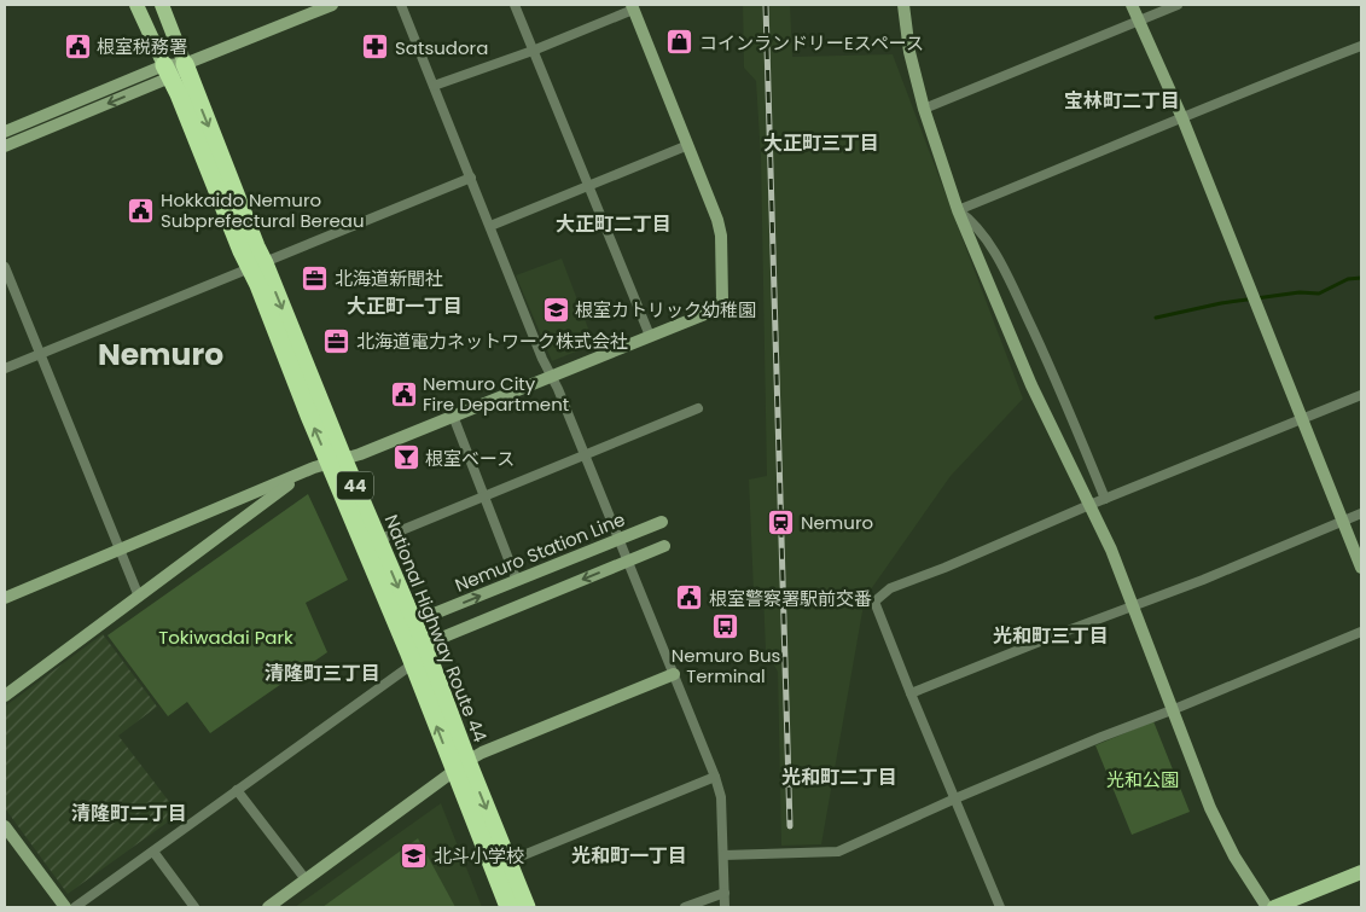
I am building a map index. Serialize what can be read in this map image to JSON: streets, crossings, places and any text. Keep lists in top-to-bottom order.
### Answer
{
  "streets": {
    "highway": ["44", "National Highway Route 44"],
    "street": ["Nemuro Station Line"]
  },
  "crossings": [
    ["Nemuro Station Line", "National Highway Route 44"]
  ],
  "districts": [
    "宝林町二丁目",
    "大正町三丁目",
    "大正町二丁目",
    "大正町一丁目",
    "Nemuro",
    "光和町三丁目",
    "清隆町三丁目",
    "光和町二丁目",
    "清隆町二丁目",
    "光和町一丁目"
  ],
  "parks": ["Tokiwadai Park", "光和公園"],
  "places": {
    "shop": ["コインランドリーEスペース"],
    "public building": [
      "根室税務署",
      "Hokkaido Nemuro Subprefectural Bereau",
      "Nemuro City Fire Department",
      "根室警察署駅前交番"
    ],
    "pharmacy": ["Satsudora"],
    "office": ["北海道新聞社", "北海道電力ネットワーク株式会社"],
    "school or university": ["根室カトリック幼稚園", "北斗小学校"],
    "bar": ["根室ベース"],
    "station": ["Nemuro"],
    "bus stop": ["Nemuro Bus Terminal"]
  }
}
